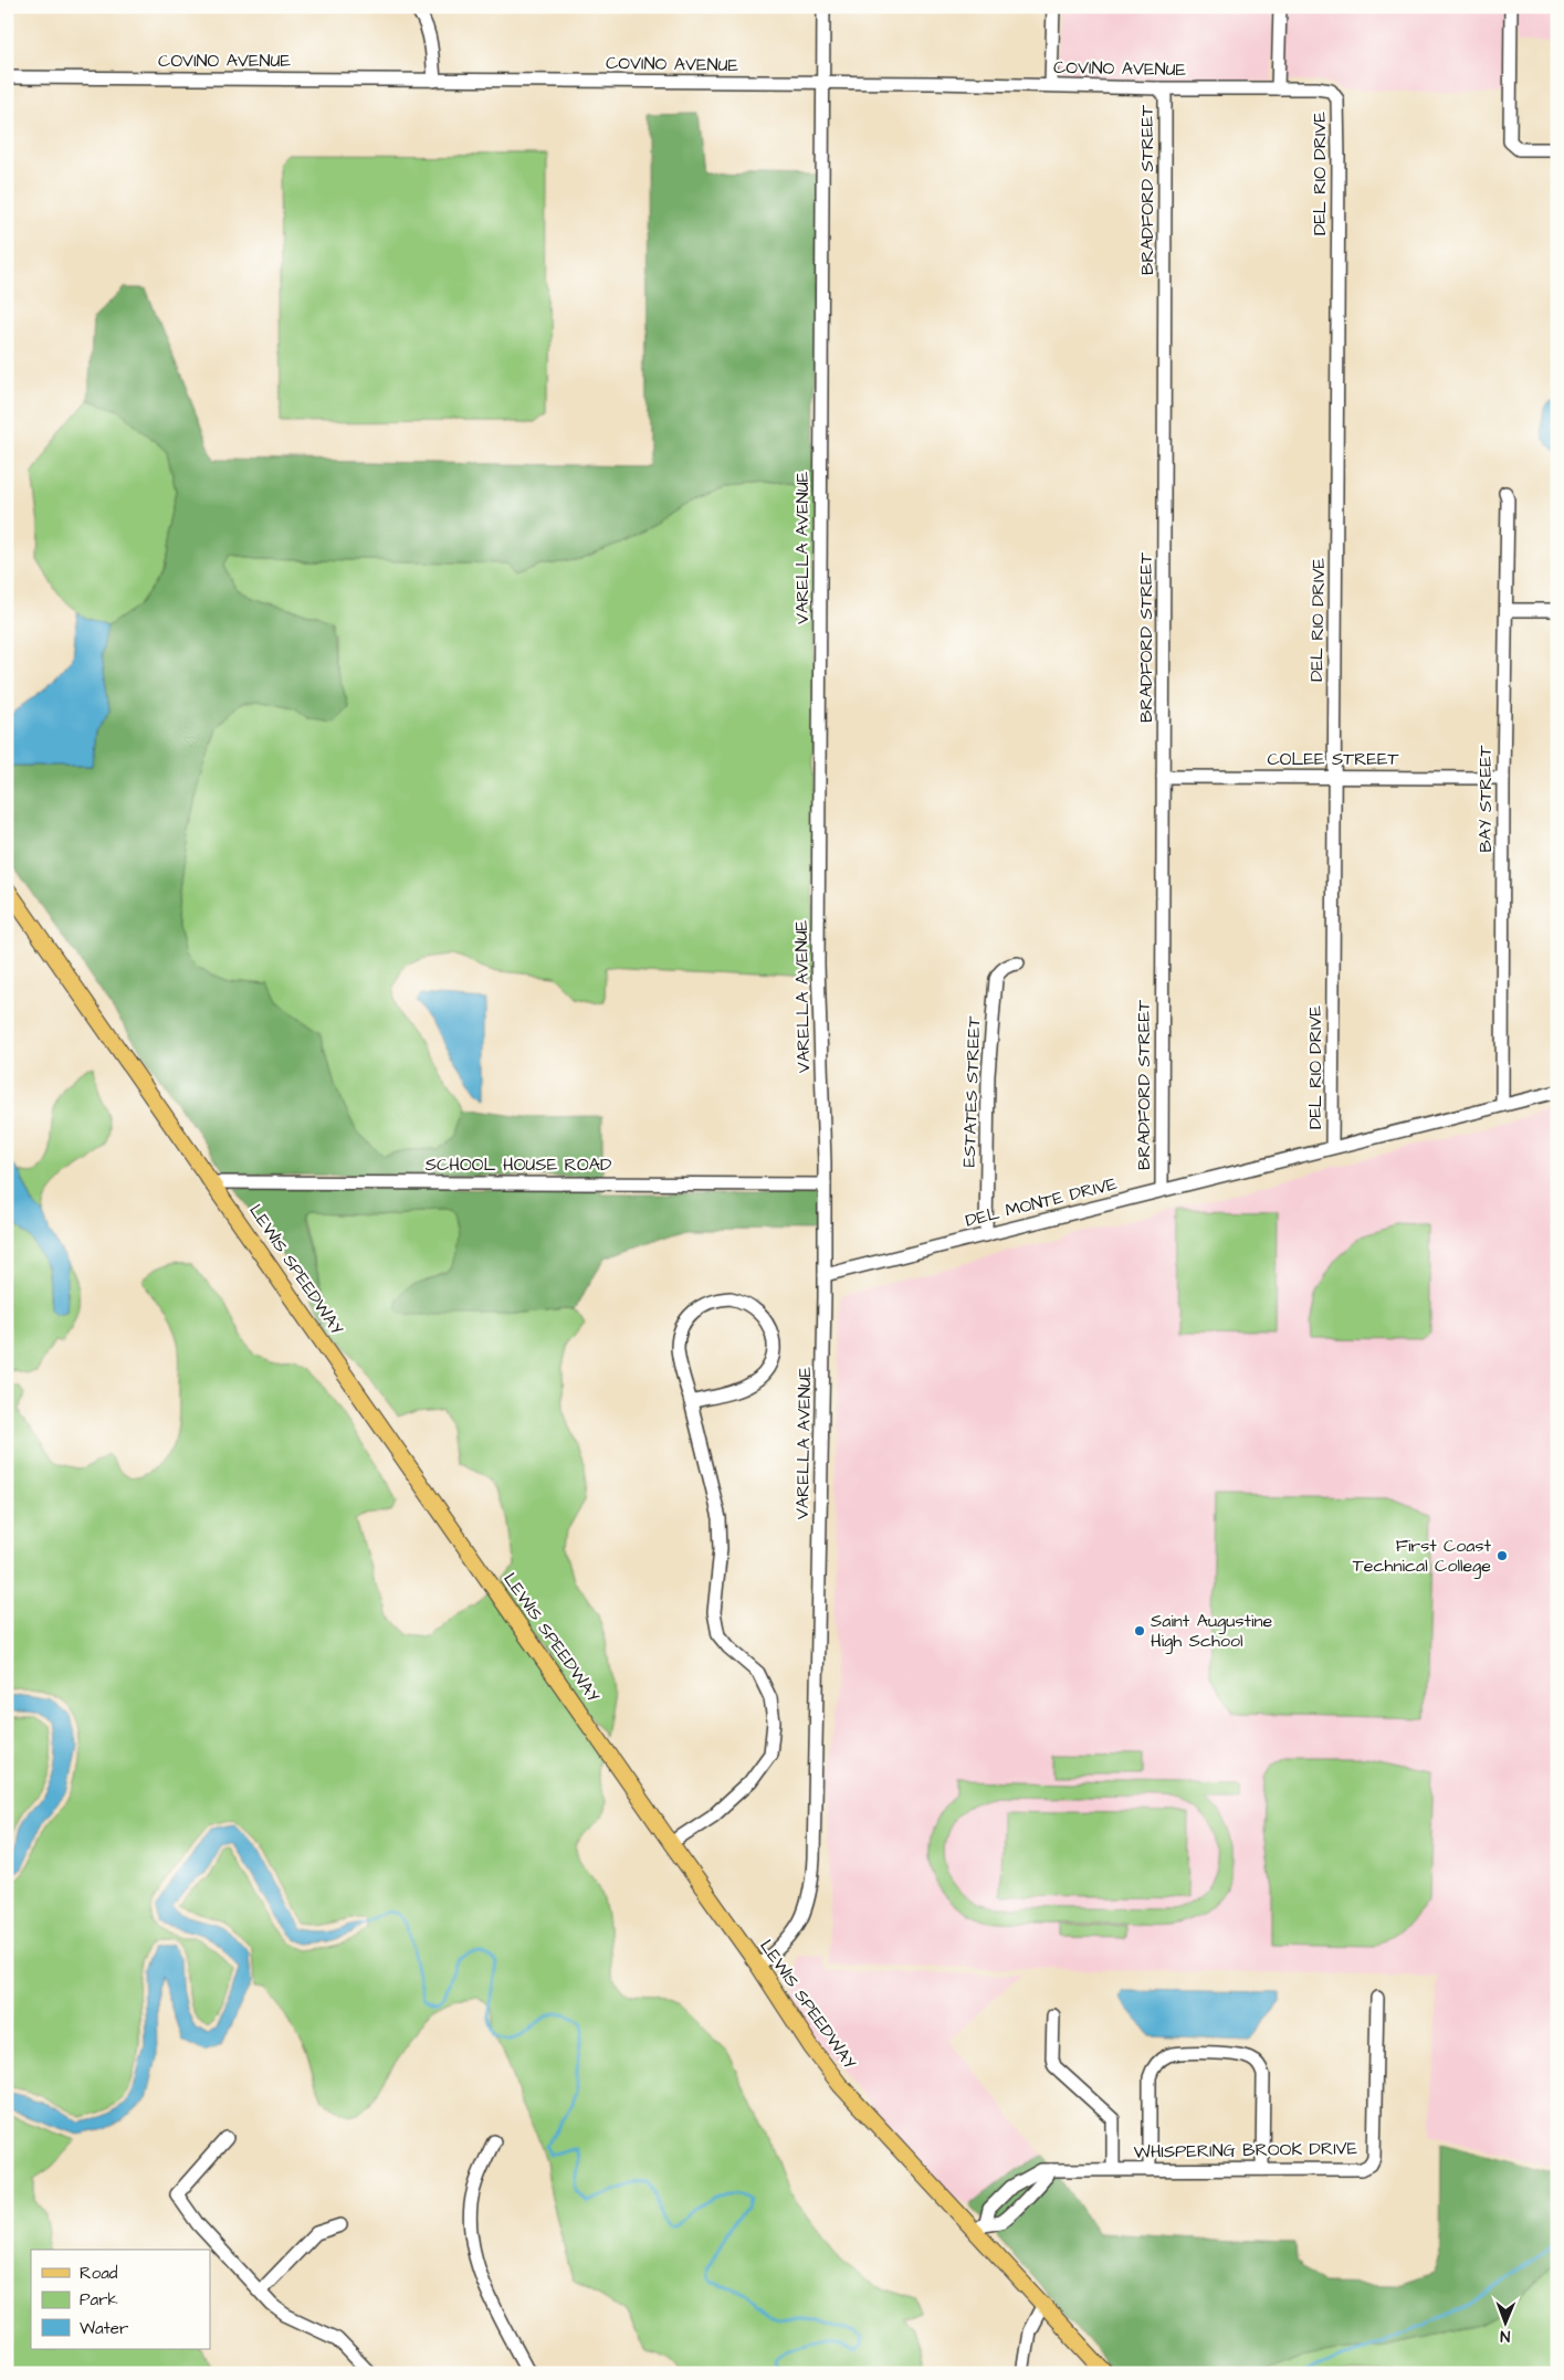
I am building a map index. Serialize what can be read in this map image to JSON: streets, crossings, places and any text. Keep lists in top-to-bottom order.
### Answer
{
  "streets": {
    "main road": ["LEWIS SPEEDWAY"],
    "street": [
      "COVINO AVENUE",
      "DEL RIO DRIVE",
      "BRADFORD STREET",
      "VARELLA AVENUE",
      "COLEE STREET",
      "BAY STREET",
      "ESTATES STREET",
      "SCHOOL HOUSE ROAD",
      "DEL MONTE DRIVE",
      "WHISPERING BROOK DRIVE"
    ]
  },
  "crossings": [
    ["COVINO AVENUE", "DEL RIO DRIVE"],
    ["COVINO AVENUE", "BRADFORD STREET"],
    ["COVINO AVENUE", "VARELLA AVENUE"],
    ["DEL RIO DRIVE", "COLEE STREET"],
    ["DEL RIO DRIVE", "DEL MONTE DRIVE"],
    ["BRADFORD STREET", "COLEE STREET"],
    ["BRADFORD STREET", "DEL MONTE DRIVE"],
    ["VARELLA AVENUE", "SCHOOL HOUSE ROAD"],
    ["VARELLA AVENUE", "DEL MONTE DRIVE"],
    ["VARELLA AVENUE", "LEWIS SPEEDWAY"],
    ["COLEE STREET", "BAY STREET"],
    ["BAY STREET", "DEL MONTE DRIVE"],
    ["ESTATES STREET", "DEL MONTE DRIVE"],
    ["SCHOOL HOUSE ROAD", "LEWIS SPEEDWAY"],
    ["LEWIS SPEEDWAY", "WHISPERING BROOK DRIVE"]
  ],
  "places": ["First Coast Technical College", "Saint Augustine High School"],
  "legend": ["Road", "Park", "Water"],
  "north": "bottom"
}
